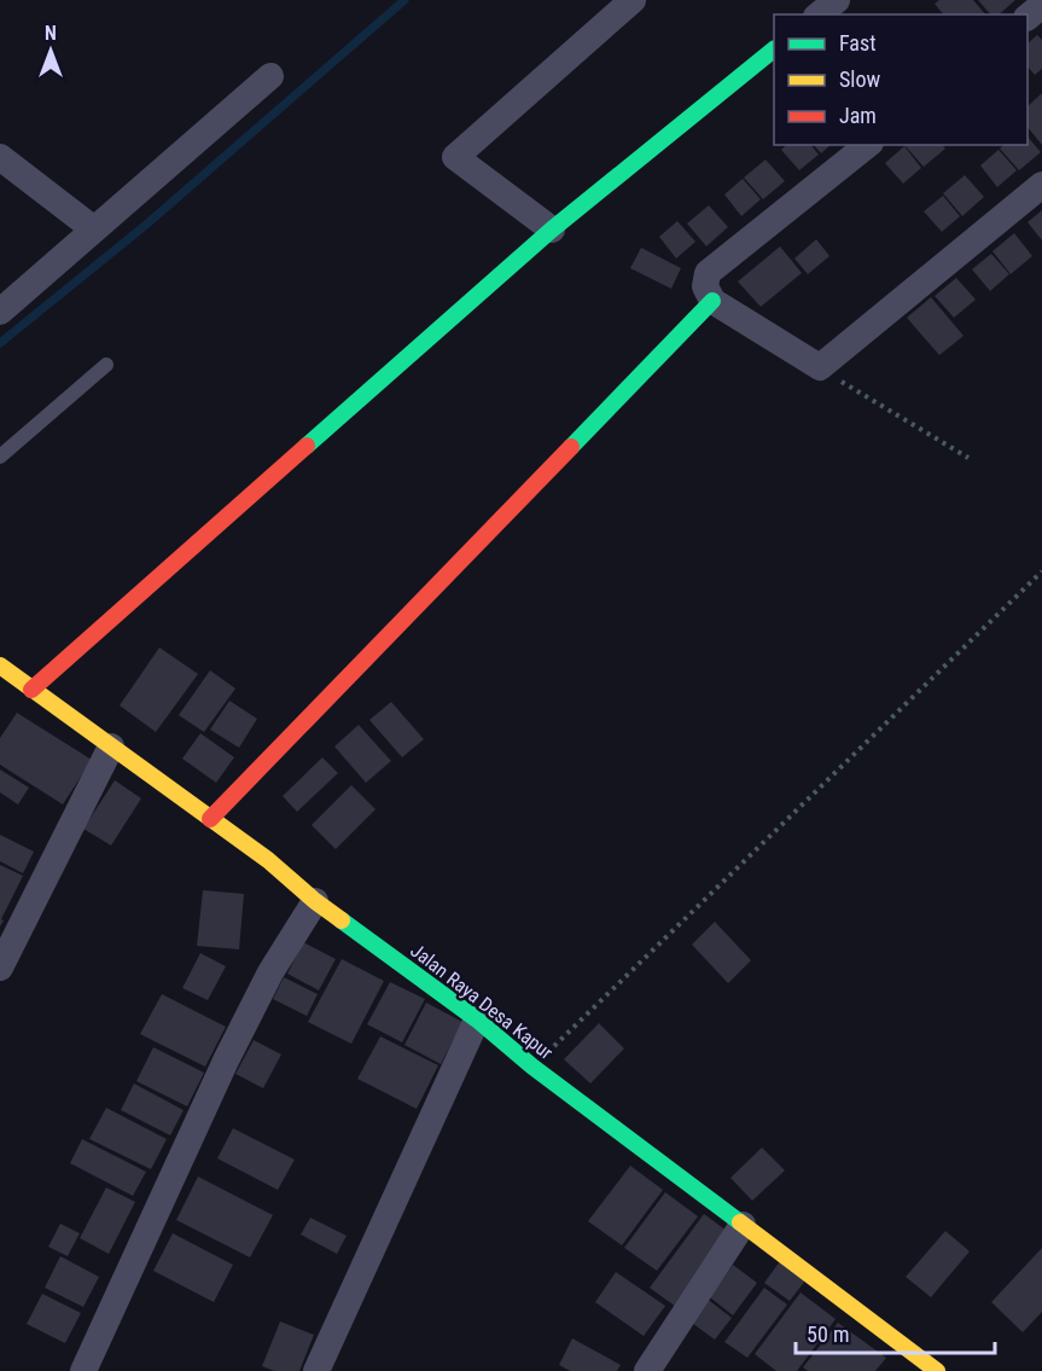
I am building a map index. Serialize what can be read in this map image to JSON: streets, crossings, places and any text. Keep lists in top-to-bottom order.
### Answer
{
  "streets": {
    "street": ["Jalan Raya Desa Kapur"]
  },
  "legend": ["Fast", "Slow", "Jam"],
  "scale_bar": "50 m",
  "north": "top"
}
